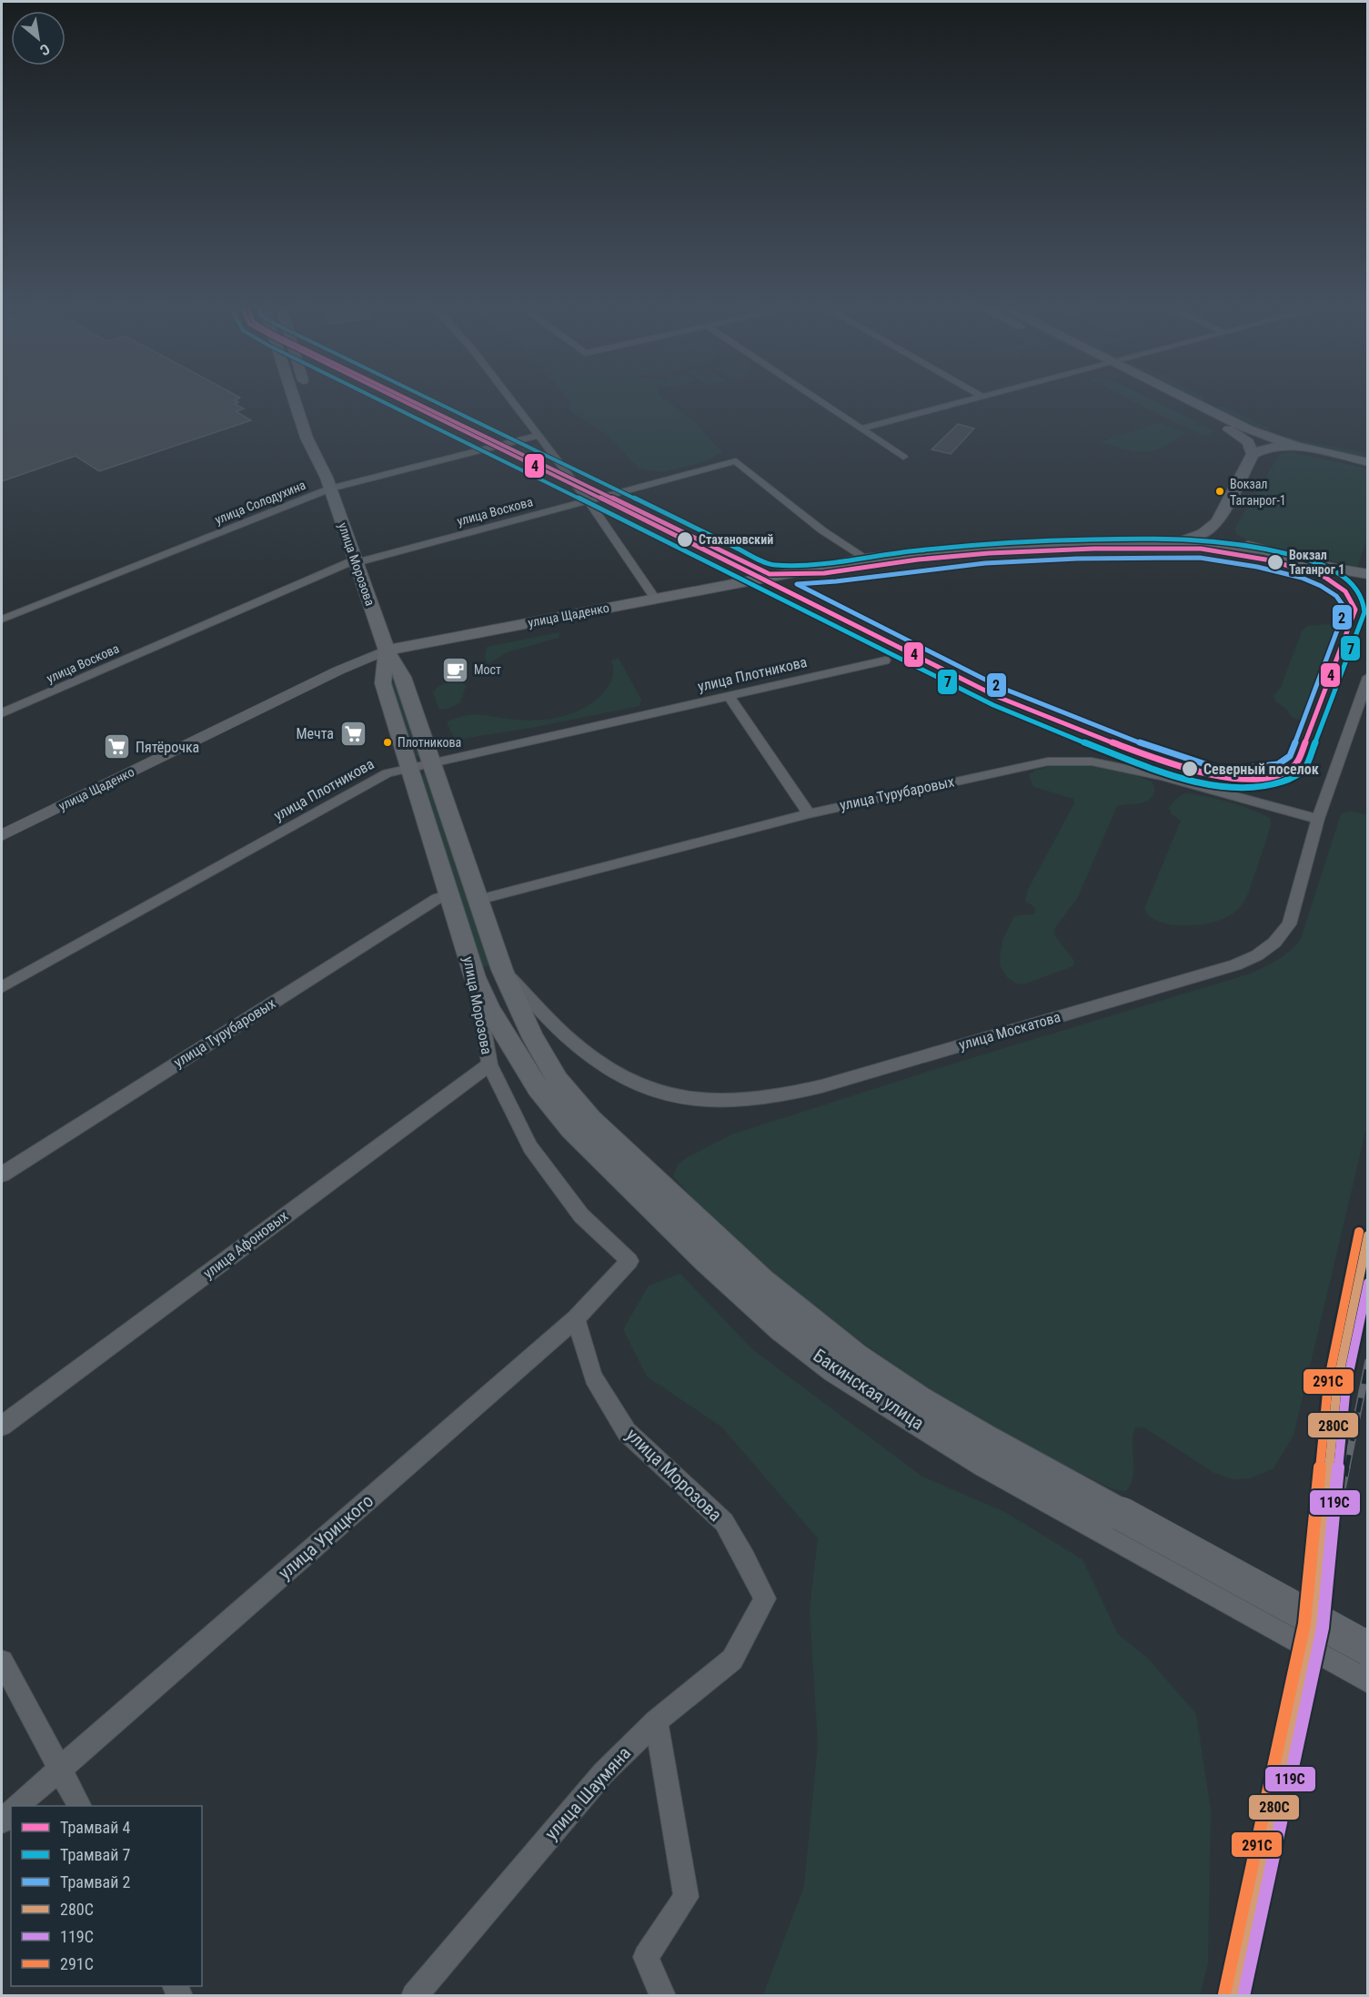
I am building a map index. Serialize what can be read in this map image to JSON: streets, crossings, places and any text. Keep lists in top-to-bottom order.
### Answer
{
  "streets": {
    "main road": ["улица Морозова", "улица Щаденко", "Бакинская улица"],
    "street": [
      "улица Солодухина",
      "улица Воскова",
      "улица Плотникова",
      "улица Турубаровых",
      "улица Москатова",
      "улица Афоновых",
      "улица Урицкого",
      "улица Шаумяна"
    ]
  },
  "crossings": [
    ["улица Солодухина", "улица Морозова"],
    ["улица Воскова", "улица Морозова"],
    ["улица Воскова", "улица Щаденко"],
    ["улица Морозова", "улица Щаденко"],
    ["улица Морозова", "улица Плотникова"],
    ["улица Морозова", "улица Турубаровых"],
    ["улица Морозова", "улица Москатова"],
    ["улица Морозова", "улица Афоновых"],
    ["улица Морозова", "Бакинская улица"],
    ["улица Морозова", "улица Урицкого"],
    ["улица Морозова", "улица Шаумяна"],
    ["улица Турубаровых", "улица Москатова"],
    ["улица Москатова", "Бакинская улица"]
  ],
  "places": {
    "other": [
      "Вокзал Таганрог-1",
      "Стахановский",
      "Вокзал Таганрог 1",
      "Плотникова",
      "Северный поселок"
    ],
    "cafe": ["Мост"],
    "supermarket": ["Мечта", "Пятёрочка"]
  },
  "lines": [
    "tram line 4",
    "tram line 7",
    "tram line 2",
    "transit line 291С",
    "transit line 280С",
    "transit line 119С"
  ],
  "legend": [
    "Трамвай 4",
    "Трамвай 7",
    "Трамвай 2",
    "280С",
    "119С",
    "291С"
  ],
  "north": "bottom right"
}
